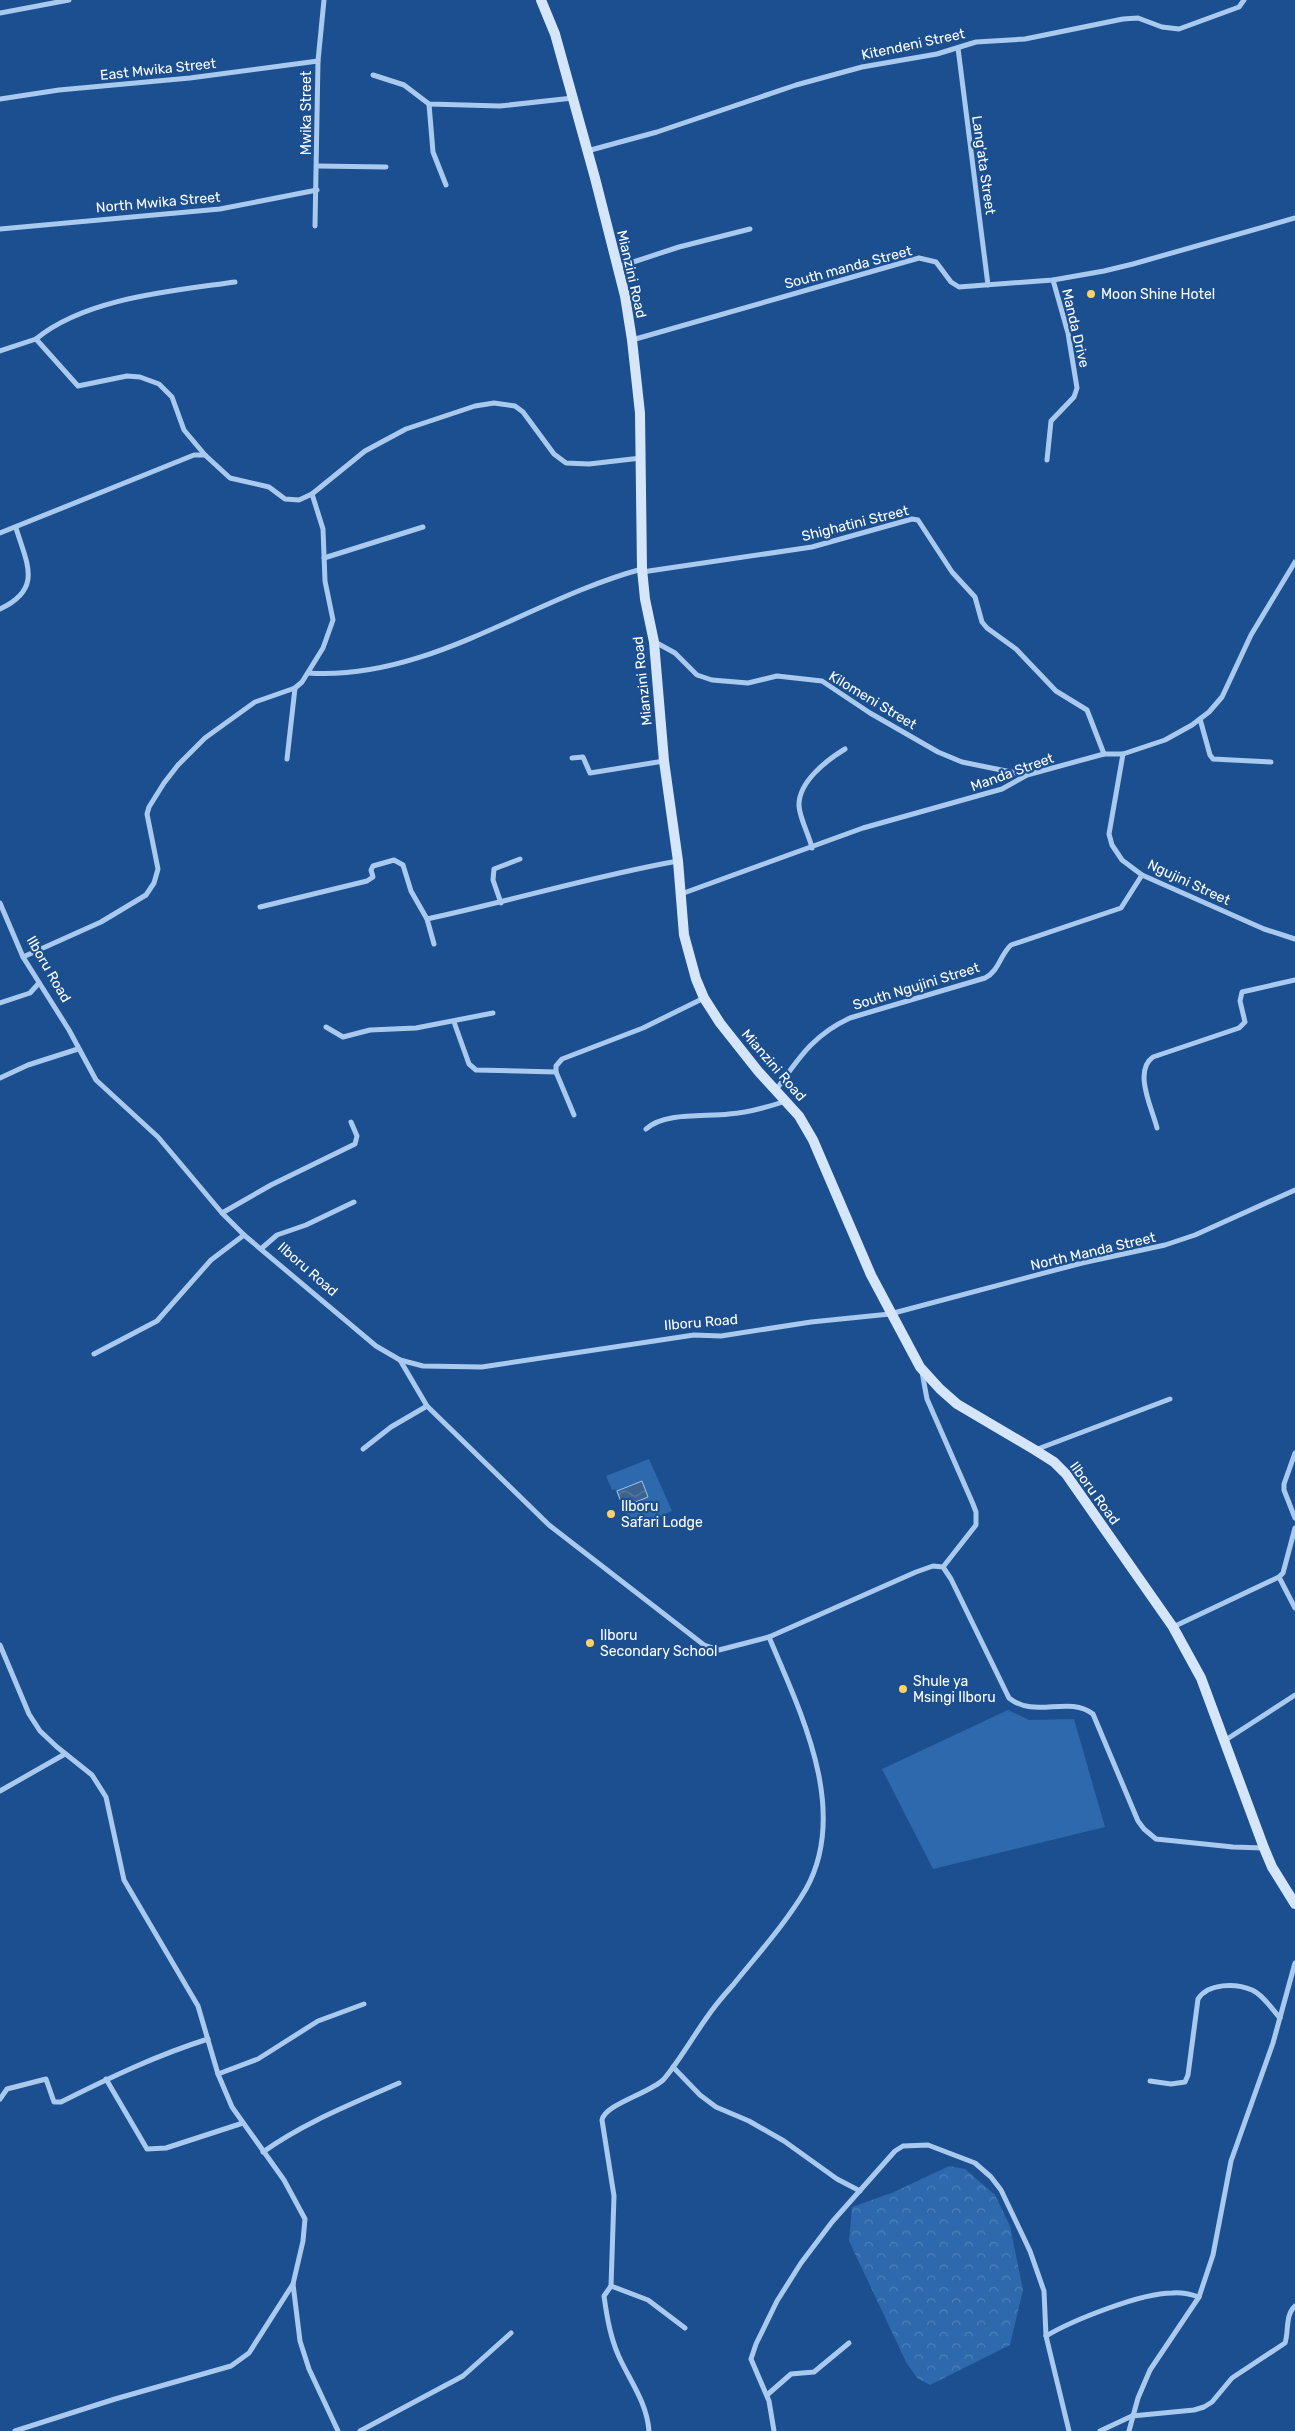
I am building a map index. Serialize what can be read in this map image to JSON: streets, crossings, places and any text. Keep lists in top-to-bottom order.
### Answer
{
  "streets": {
    "street": [
      "Kitendeni Street",
      "East Mwika Street",
      "Mwika Street",
      "Lang'ata Street",
      "North Mwika Street",
      "South manda Street",
      "Mianzini Road",
      "Manda Drive",
      "Shighatini Street",
      "Kilomeni Street",
      "Manda Street",
      "Ngujini Street",
      "Ilboru Road",
      "South Ngujini Street",
      "North Manda Street"
    ]
  },
  "crossings": [
    ["Kitendeni Street", "Lang'ata Street"],
    ["Kitendeni Street", "Mianzini Road"],
    ["East Mwika Street", "Mwika Street"],
    ["Mwika Street", "North Mwika Street"],
    ["Lang'ata Street", "South manda Street"],
    ["South manda Street", "Mianzini Road"],
    ["South manda Street", "Manda Drive"],
    ["Mianzini Road", "Shighatini Street"],
    ["Mianzini Road", "Kilomeni Street"],
    ["Mianzini Road", "Manda Street"],
    ["Mianzini Road", "Ilboru Road"],
    ["Mianzini Road", "South Ngujini Street"],
    ["Mianzini Road", "North Manda Street"],
    ["Shighatini Street", "Manda Street"],
    ["Kilomeni Street", "Manda Street"],
    ["Manda Street", "Ngujini Street"],
    ["Ngujini Street", "South Ngujini Street"],
    ["Ilboru Road", "North Manda Street"]
  ],
  "places": [
    "Moon Shine Hotel",
    "Ilboru Safari Lodge",
    "Ilboru Secondary School",
    "Shule ya Msingi Ilboru"
  ]
}
